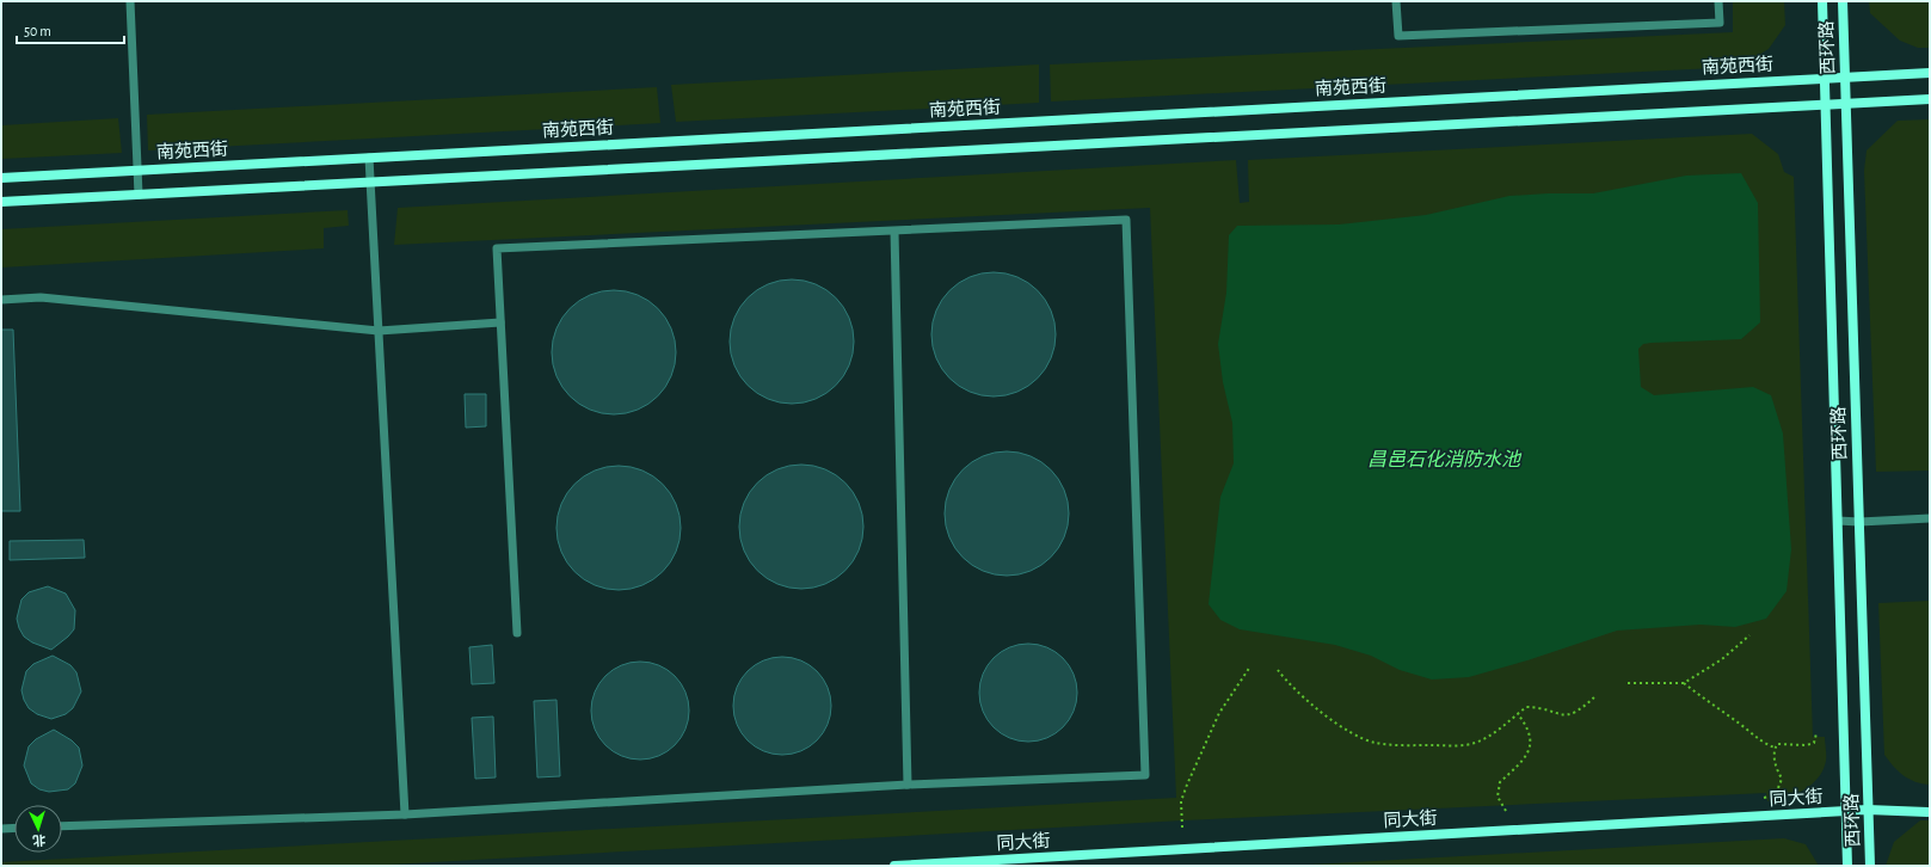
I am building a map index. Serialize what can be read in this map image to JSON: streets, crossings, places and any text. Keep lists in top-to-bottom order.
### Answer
{
  "streets": {
    "main road": ["西环路", "南苑西街", "同大街"]
  },
  "crossings": [
    ["西环路", "南苑西街"],
    ["西环路", "同大街"]
  ],
  "water": ["昌邑石化消防水池"],
  "scale_bar": "50 m",
  "north": "bottom"
}
